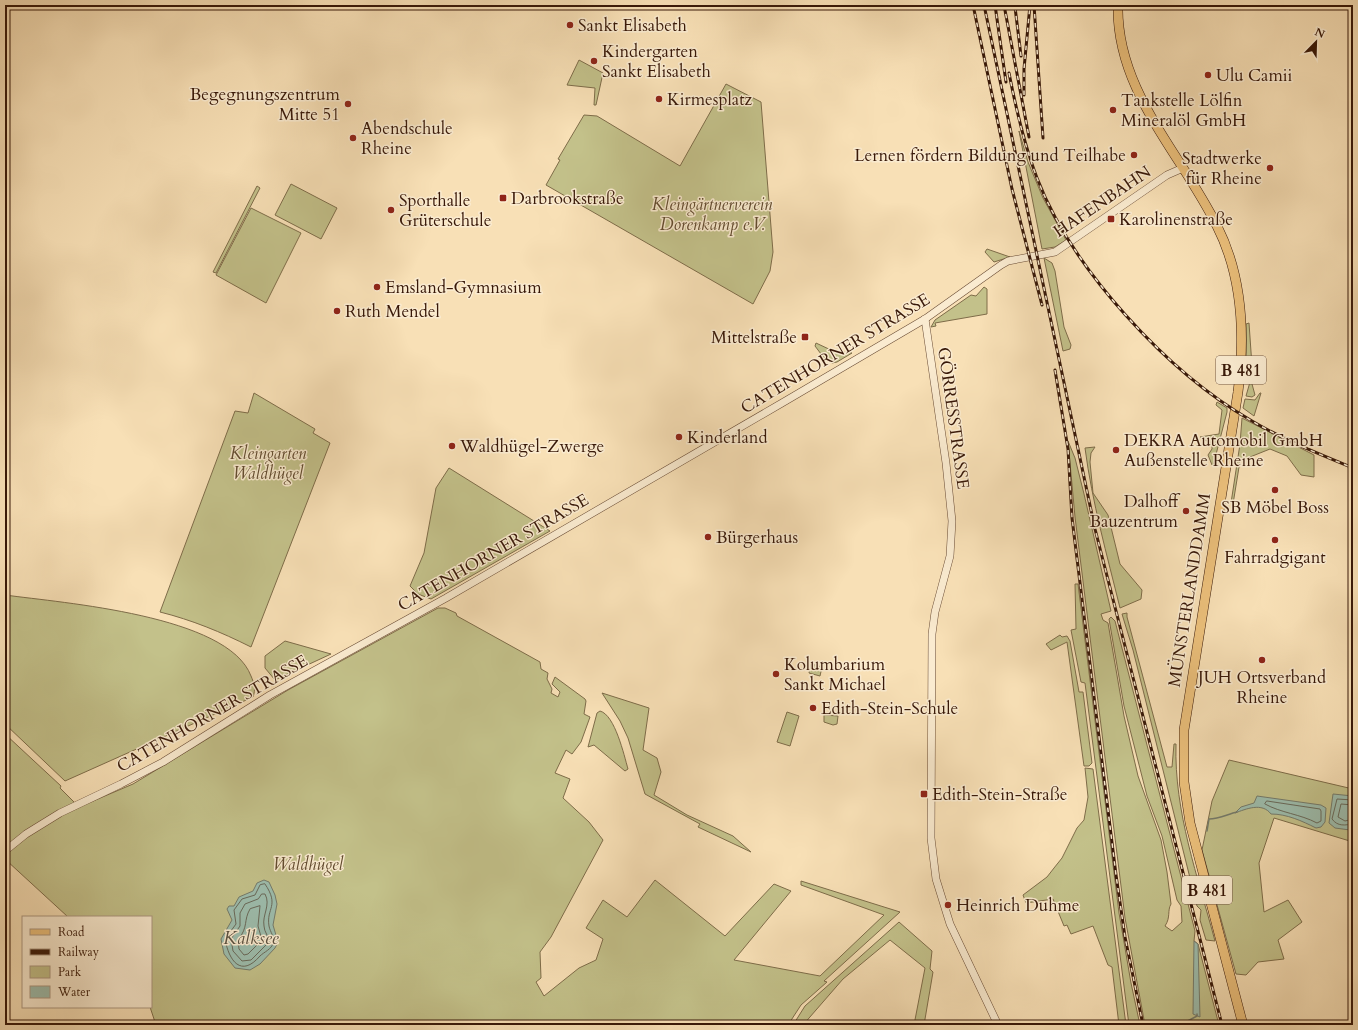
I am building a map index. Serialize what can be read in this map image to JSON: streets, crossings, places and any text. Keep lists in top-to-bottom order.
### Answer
{
  "streets": {
    "main road": ["B 481", "MÜNSTERLANDDAMM"],
    "street": ["HAFENBAHN", "CATENHORNER STRASSE", "GÖRRESSTRASSE"]
  },
  "crossings": [
    ["HAFENBAHN", "CATENHORNER STRASSE"],
    ["HAFENBAHN", "B 481"],
    ["HAFENBAHN", "MÜNSTERLANDDAMM"],
    ["CATENHORNER STRASSE", "GÖRRESSTRASSE"],
    ["B 481", "MÜNSTERLANDDAMM"]
  ],
  "water": ["Kalksee"],
  "parks": ["Kleingärtnerverein Dorenkamp e.V.", "Kleingarten Waldhügel", "Waldhügel"],
  "places": {
    "other": [
      "Sankt Elisabeth",
      "Kindergarten Sankt Elisabeth",
      "Ulu Camii",
      "Kirmesplatz",
      "Begegnungszentrum Mitte 51",
      "Tankstelle Lölfin Mineralöl GmbH",
      "Abendschule Rheine",
      "Lernen fördern Bildung und Teilhabe",
      "Stadtwerke für Rheine",
      "Sporthalle Grüterschule",
      "Emsland-Gymnasium",
      "Ruth Mendel",
      "Kinderland",
      "Waldhügel-Zwerge",
      "DEKRA Automobil GmbH Außenstelle Rheine",
      "SB Möbel Boss",
      "Dalhoff Bauzentrum",
      "Bürgerhaus",
      "Fahrradgigant",
      "JUH Ortsverband Rheine",
      "Kolumbarium Sankt Michael",
      "Edith-Stein-Schule",
      "Heinrich Duhme"
    ],
    "transit": [
      "Darbrookstraße",
      "Karolinenstraße",
      "Mittelstraße",
      "Edith-Stein-Straße"
    ]
  },
  "legend": [
    "Road",
    "Railway",
    "Park",
    "Water"
  ],
  "north": "top right"
}
